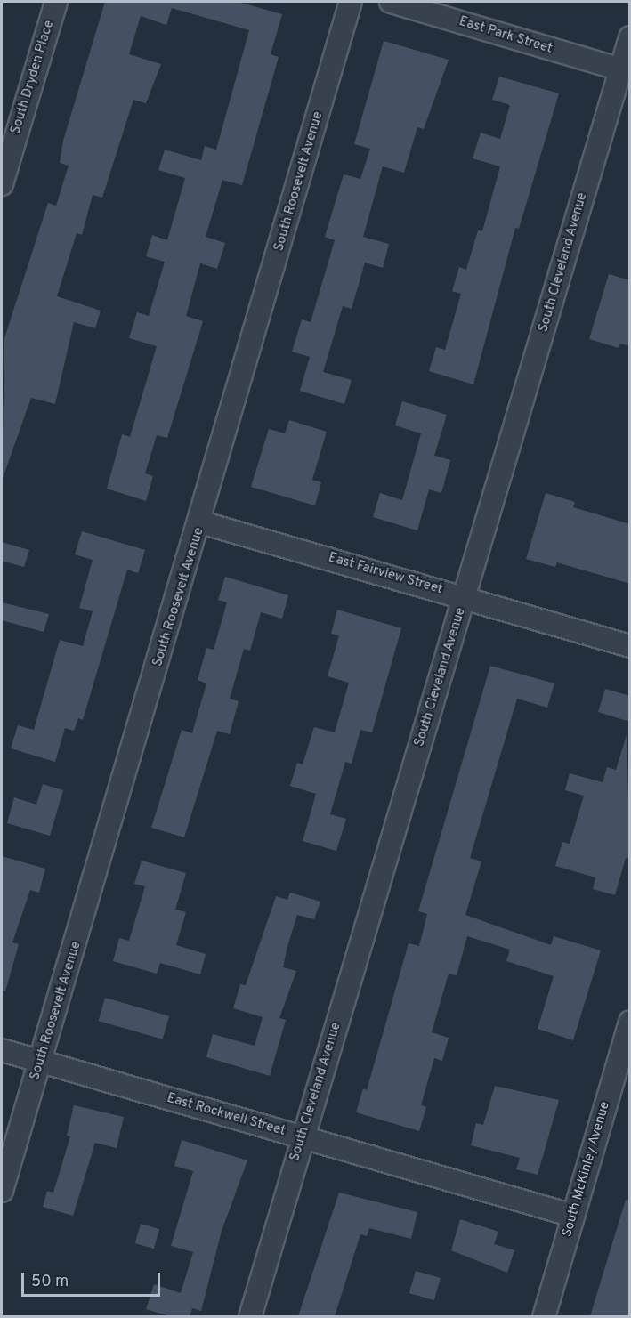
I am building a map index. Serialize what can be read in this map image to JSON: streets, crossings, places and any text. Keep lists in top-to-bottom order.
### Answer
{
  "streets": {
    "street": [
      "East Park Street",
      "South Dryden Place",
      "South Roosevelt Avenue",
      "South Cleveland Avenue",
      "East Fairview Street",
      "East Rockwell Street",
      "South McKinley Avenue"
    ]
  },
  "crossings": [
    ["East Park Street", "South Cleveland Avenue"],
    ["South Roosevelt Avenue", "East Fairview Street"],
    ["South Roosevelt Avenue", "East Rockwell Street"],
    ["South Cleveland Avenue", "East Fairview Street"],
    ["South Cleveland Avenue", "East Rockwell Street"],
    ["East Rockwell Street", "South McKinley Avenue"]
  ],
  "scale_bar": "50 m"
}
